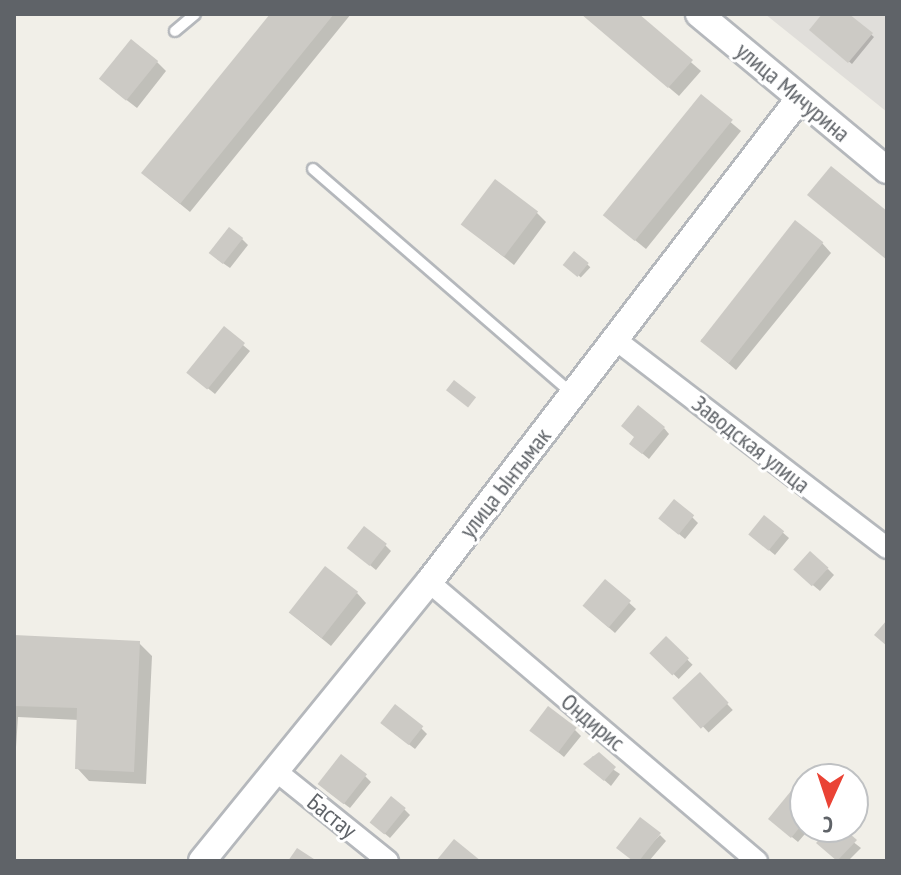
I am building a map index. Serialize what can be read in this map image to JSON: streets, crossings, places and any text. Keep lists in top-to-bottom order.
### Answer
{
  "streets": {
    "street": [
      "улица Мичурина",
      "Заводская улица",
      "улица Ынтымак",
      "Ондирис",
      "Бастау"
    ]
  },
  "crossings": [
    ["улица Мичурина", "улица Ынтымак"],
    ["Заводская улица", "улица Ынтымак"],
    ["улица Ынтымак", "Ондирис"],
    ["улица Ынтымак", "Бастау"]
  ],
  "north": "bottom"
}
